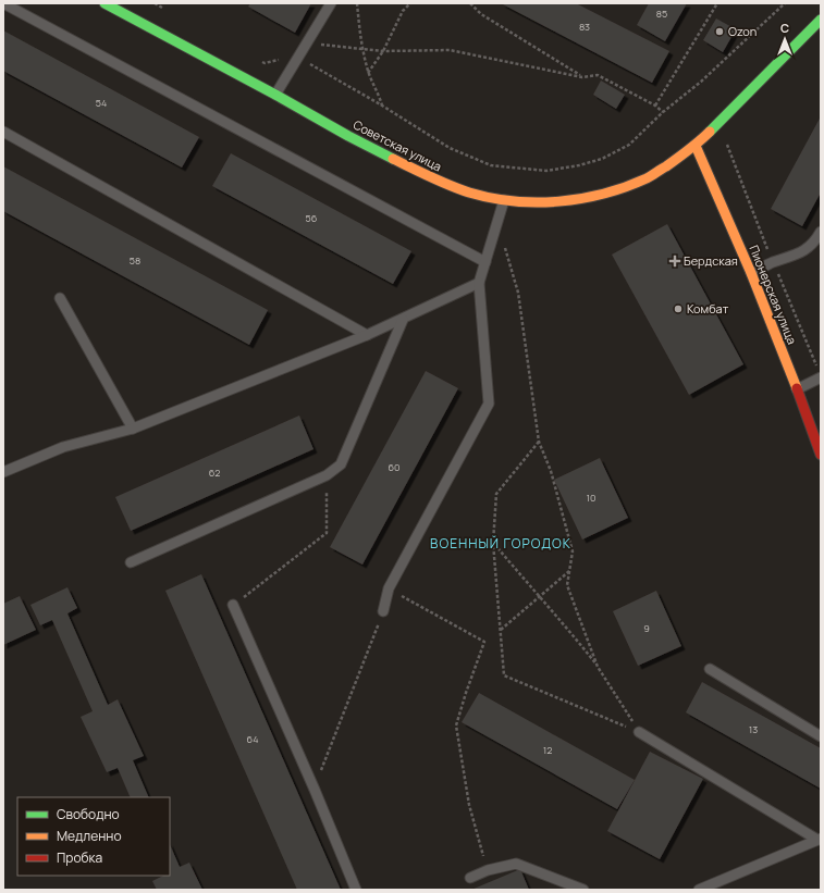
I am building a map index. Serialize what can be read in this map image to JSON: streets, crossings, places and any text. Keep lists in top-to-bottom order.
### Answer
{
  "streets": {
    "street": ["Советская улица", "Пионерская улица"]
  },
  "crossings": [
    ["Советская улица", "Пионерская улица"]
  ],
  "districts": ["ВОЕННЫЙ ГОРОДОК"],
  "places": {
    "other": ["Ozon", "Комбат"],
    "health": ["Бердская"]
  },
  "house_numbers": [
    "85",
    "83",
    "54",
    "56",
    "58",
    "60",
    "62",
    "10",
    "9",
    "13",
    "64",
    "12"
  ],
  "legend": ["Свободно", "Медленно", "Пробка"],
  "north": "top"
}
